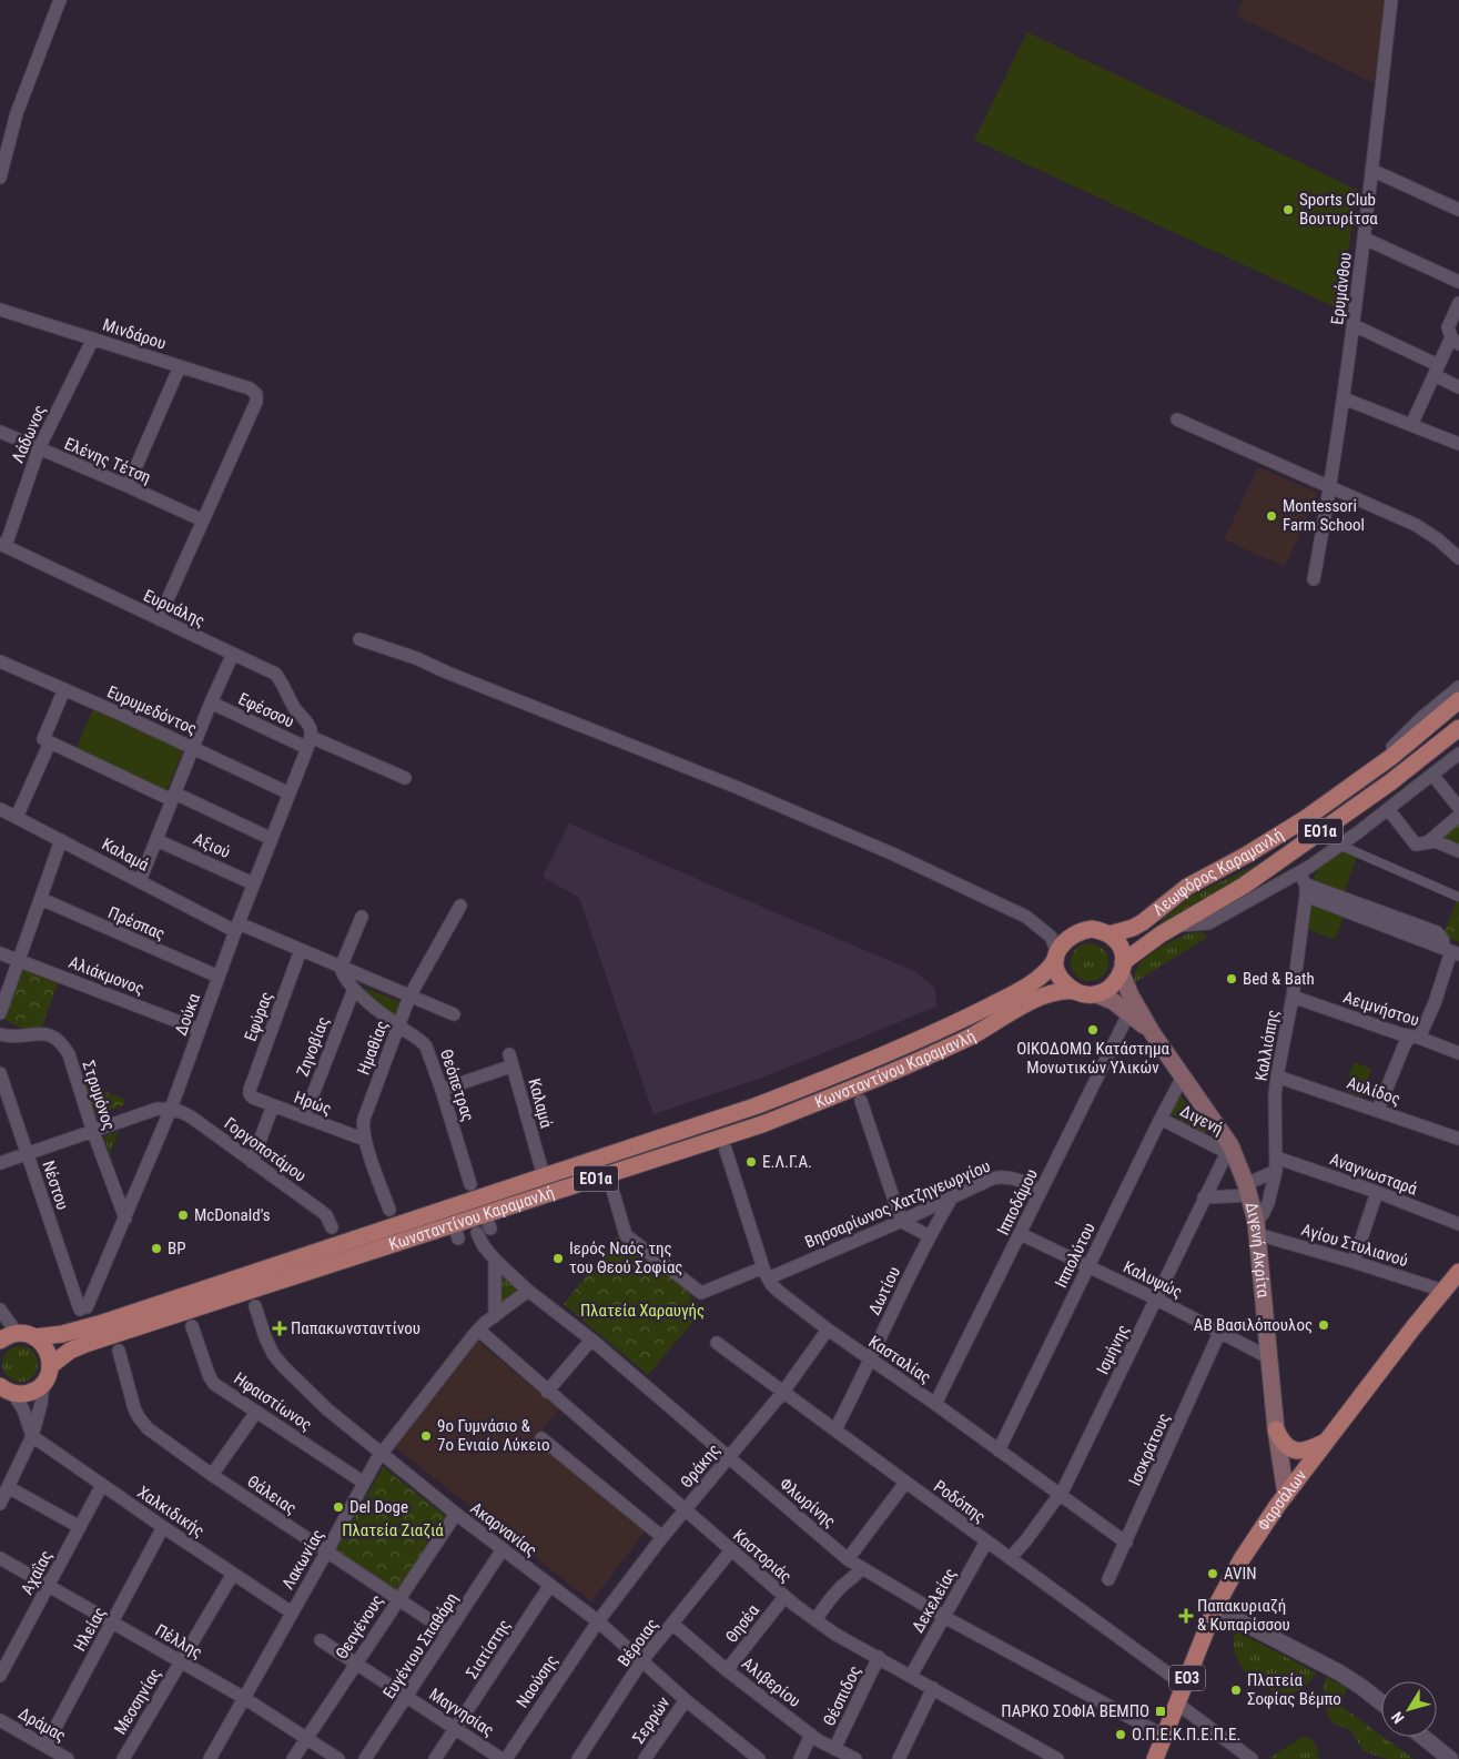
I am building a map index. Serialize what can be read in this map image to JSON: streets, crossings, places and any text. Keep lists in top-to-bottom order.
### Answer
{
  "streets": {
    "main road": [
      "ΕΟ1α",
      "Λεωφόρος Καραμανλή",
      "Κωνσταντίνου Καραμανλή",
      "Διγενή Ακρίτα",
      "Φαρσάλων",
      "ΕΟ3"
    ],
    "street": [
      "Ερυμάνθου",
      "Μινδάρου",
      "Λάδωνος",
      "Ελένης Τέτση",
      "Ευρυάλης",
      "Ευρυμεδόντος",
      "Εφέσσου",
      "Αξιού",
      "Καλαμά",
      "Πρέσπας",
      "Αλιάκμονος",
      "Αειμνήστου",
      "Δούκα",
      "Εφύρας",
      "Καλλιόπης",
      "Ζηνοβίας",
      "Ημαθίας",
      "Θεόπετρας",
      "Αυλίδος",
      "Στρυμόνος",
      "Ηρώς",
      "Διγενή",
      "Γοργοποτάμου",
      "Αναγνωσταρά",
      "Νέστου",
      "Ιπποδάμου",
      "Βησσαρίωνος Χατζηγεωργίου",
      "Αγίου Στυλιανού",
      "Ιππολύτου",
      "Καλυψώς",
      "Δωτίου",
      "Ισμήνης",
      "Κασταλίας",
      "Ηφαιστίωνος",
      "Ισοκράτους",
      "Θράκης",
      "Θάλειας",
      "Ροδόπης",
      "Φλωρίνης",
      "Χαλκιδικής",
      "Ακαρνανίας",
      "Καστοριάς",
      "Λακωνίας",
      "Αχαΐας",
      "Δεκελείας",
      "Θησέα",
      "Θεαγένους",
      "Ηλείας",
      "Πέλλης",
      "Βέροιας",
      "Ευγένιου Σπαθάρη",
      "Σιατίστης",
      "Ναούσης",
      "Αλιβερίου",
      "Θέσπιδος",
      "Μεσσηνίας",
      "Μαγνησίας",
      "Σερρών",
      "Δράμας"
    ]
  },
  "crossings": [
    ["Μινδάρου", "Λάδωνος"],
    ["Μινδάρου", "Ελένης Τέτση"],
    ["Λάδωνος", "Ελένης Τέτση"],
    ["Λάδωνος", "Ευρυάλης"],
    ["Ευρυάλης", "Εφέσσου"],
    ["Ευρυάλης", "Δούκα"],
    ["Ευρυμεδόντος", "Δούκα"],
    ["Εφέσσου", "Δούκα"],
    ["ΕΟ1α", "Λεωφόρος Καραμανλή"],
    ["ΕΟ1α", "Κωνσταντίνου Καραμανλή"],
    ["ΕΟ1α", "Διγενή Ακρίτα"],
    ["Αξιού", "Δούκα"],
    ["Καλαμά", "Δούκα"],
    ["Καλαμά", "Εφύρας"],
    ["Καλαμά", "Ημαθίας"],
    ["Καλαμά", "Κωνσταντίνου Καραμανλή"],
    ["Καλαμά", "Θεόπετρας"],
    ["Λεωφόρος Καραμανλή", "Κωνσταντίνου Καραμανλή"],
    ["Λεωφόρος Καραμανλή", "Διγενή Ακρίτα"],
    ["Πρέσπας", "Δούκα"],
    ["Αλιάκμονος", "Δούκα"],
    ["Αειμνήστου", "Καλλιόπης"],
    ["Δούκα", "Στρυμόνος"],
    ["Δούκα", "Γοργοποτάμου"],
    ["Δούκα", "Νέστου"],
    ["Εφύρας", "Ηρώς"],
    ["Καλλιόπης", "Αυλίδος"],
    ["Καλλιόπης", "Αναγνωσταρά"],
    ["Καλλιόπης", "Αγίου Στυλιανού"],
    ["Καλλιόπης", "Διγενή Ακρίτα"],
    ["Ζηνοβίας", "Θεόπετρας"],
    ["Ζηνοβίας", "Ηρώς"],
    ["Ημαθίας", "Θεόπετρας"],
    ["Ημαθίας", "Ηρώς"],
    ["Κωνσταντίνου Καραμανλή", "Διγενή Ακρίτα"],
    ["Διγενή", "Διγενή Ακρίτα"],
    ["Διγενή", "Ιππολύτου"],
    ["Διγενή", "Ισμήνης"],
    ["Ιπποδάμου", "Βησσαρίωνος Χατζηγεωργίου"],
    ["Ιπποδάμου", "Διγενή Ακρίτα"],
    ["Ιπποδάμου", "Καλυψώς"],
    ["Ιπποδάμου", "Κασταλίας"],
    ["Βησσαρίωνος Χατζηγεωργίου", "Δωτίου"],
    ["Βησσαρίωνος Χατζηγεωργίου", "Κασταλίας"],
    ["Αγίου Στυλιανού", "Διγενή Ακρίτα"],
    ["Αγίου Στυλιανού", "Φαρσάλων"],
    ["Διγενή Ακρίτα", "Ιππολύτου"],
    ["Διγενή Ακρίτα", "Καλυψώς"],
    ["Διγενή Ακρίτα", "Ισμήνης"],
    ["Διγενή Ακρίτα", "Φαρσάλων"],
    ["Ιππολύτου", "Καλυψώς"],
    ["Ιππολύτου", "Κασταλίας"],
    ["Καλυψώς", "Ισμήνης"],
    ["Καλυψώς", "Ισοκράτους"],
    ["Δωτίου", "Κασταλίας"],
    ["Δωτίου", "Ροδόπης"],
    ["Ισμήνης", "Κασταλίας"],
    ["Ισμήνης", "Ροδόπης"],
    ["Κασταλίας", "Ισοκράτους"],
    ["Κασταλίας", "Θράκης"],
    ["Ηφαιστίωνος", "Λακωνίας"],
    ["Θράκης", "Ροδόπης"],
    ["Θράκης", "Φλωρίνης"],
    ["Θράκης", "Ακαρνανίας"],
    ["Θράκης", "Καστοριάς"],
    ["Θράκης", "Ναούσης"],
    ["Θάλειας", "Λακωνίας"],
    ["Θάλειας", "Θεαγένους"],
    ["Θάλειας", "Ευγένιου Σπαθάρη"],
    ["Φαρσάλων", "Ροδόπης"],
    ["Φαρσάλων", "Φλωρίνης"],
    ["Ροδόπης", "Δεκελείας"],
    ["Φλωρίνης", "Λακωνίας"],
    ["Φλωρίνης", "Δεκελείας"],
    ["Χαλκιδικής", "Λακωνίας"],
    ["Χαλκιδικής", "Αχαΐας"],
    ["Χαλκιδικής", "Ηλείας"],
    ["Χαλκιδικής", "Μεσσηνίας"],
    ["Ακαρνανίας", "Λακωνίας"],
    ["Ακαρνανίας", "Θεαγένους"],
    ["Ακαρνανίας", "Βέροιας"],
    ["Ακαρνανίας", "Ευγένιου Σπαθάρη"],
    ["Ακαρνανίας", "Σιατίστης"],
    ["Ακαρνανίας", "Ναούσης"],
    ["Ακαρνανίας", "Σερρών"],
    ["Καστοριάς", "Λακωνίας"],
    ["Καστοριάς", "Δεκελείας"],
    ["Καστοριάς", "Θησέα"],
    ["Καστοριάς", "Βέροιας"],
    ["Καστοριάς", "Θέσπιδος"],
    ["Λακωνίας", "Πέλλης"],
    ["Αχαΐας", "Πέλλης"],
    ["Θησέα", "Αλιβερίου"],
    ["Θεαγένους", "Πέλλης"],
    ["Θεαγένους", "Μαγνησίας"],
    ["Ηλείας", "Πέλλης"],
    ["Ηλείας", "Δράμας"],
    ["Πέλλης", "Μεσσηνίας"],
    ["Βέροιας", "Αλιβερίου"],
    ["Ευγένιου Σπαθάρη", "Μαγνησίας"],
    ["Σιατίστης", "Μαγνησίας"],
    ["Ναούσης", "Μαγνησίας"],
    ["Αλιβερίου", "Θέσπιδος"]
  ],
  "parks": ["Πλατεία Χαραυγής", "Πλατεία Ζιαζιά"],
  "places": {
    "other": [
      "Sports Club Βουτυρίτσα",
      "Montessori Farm School",
      "Bed & Bath",
      "ΟΙΚΟΔΟΜΩ Κατάστημα Μονωτικών Υλικών",
      "Ε.Λ.Γ.Α.",
      "McDonald's",
      "BP",
      "Ιερός Ναός της του Θεού Σοφίας",
      "ΑΒ Βασιλόπουλος",
      "9ο Γυμνάσιο & 7ο Ενιαίο Λύκειο",
      "Del Doge",
      "AVIN",
      "Πλατεία Σοφίας Βέμπο",
      "Ο.Π.Ε.Κ.Π.Ε.Π.Ε."
    ],
    "health": ["Παπακωνσταντίνου", "Παπακυριαζή & Κυπαρίσσου"],
    "transit": ["ΠΑΡΚΟ ΣΟΦΙΑ ΒΕΜΠΟ"]
  },
  "north": "bottom left"
}
